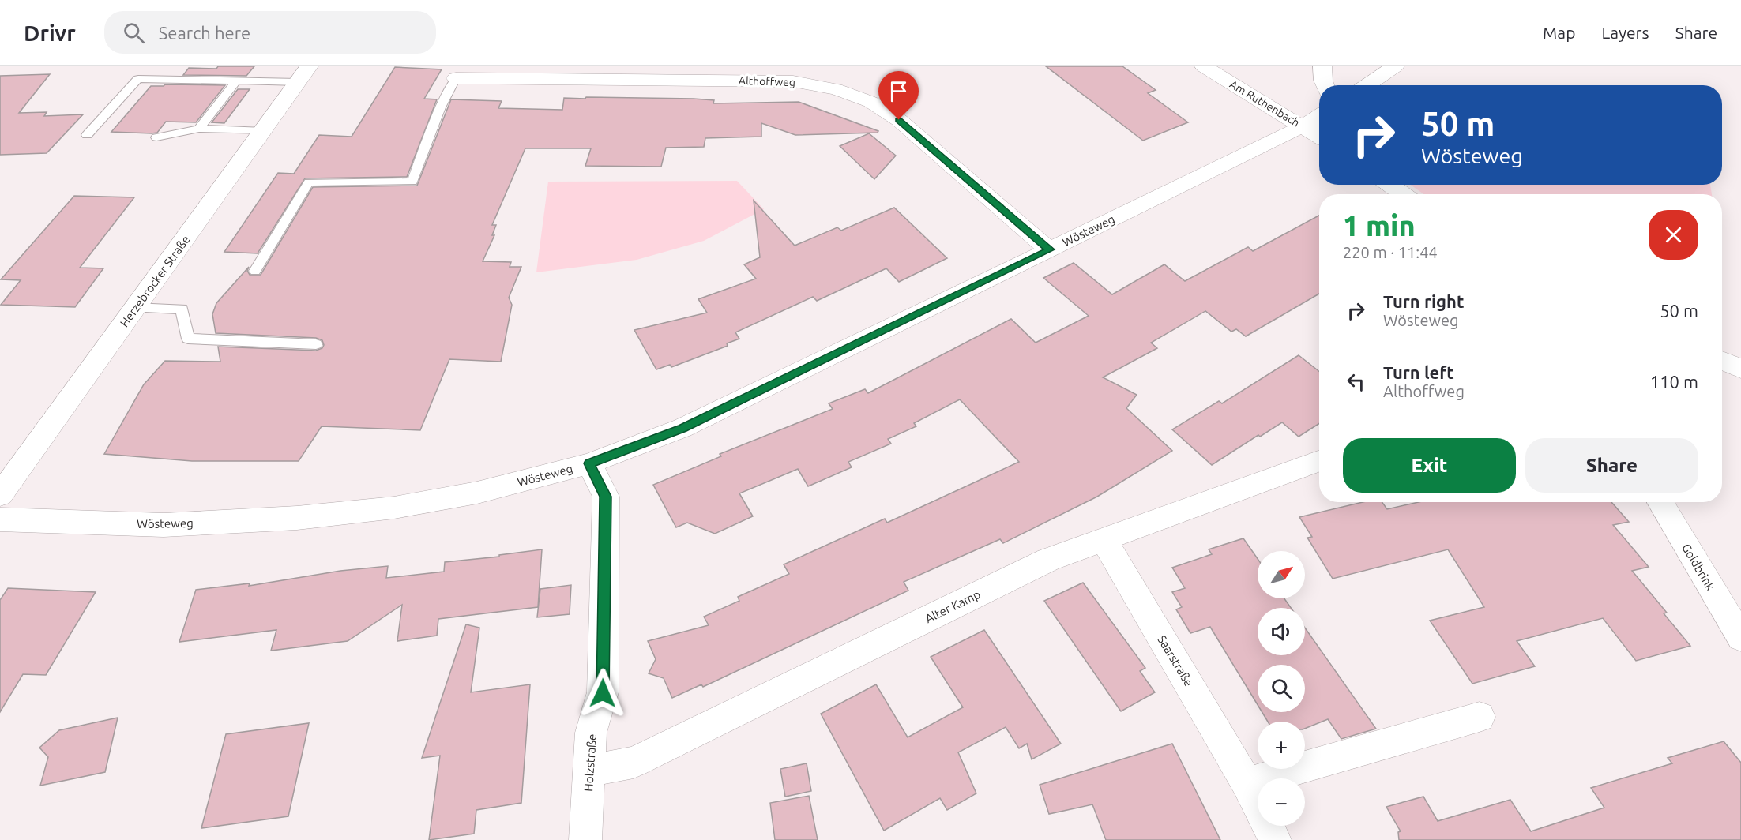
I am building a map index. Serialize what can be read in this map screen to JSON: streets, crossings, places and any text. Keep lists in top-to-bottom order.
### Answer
{
  "streets": {
    "street": [
      "Althoffweg",
      "Am Ruthenbach",
      "Wösteweg",
      "Herzebrocker Straße",
      "Goldbrink",
      "Alter Kamp",
      "Saarstraße",
      "Holzstraße"
    ]
  },
  "crossings": [
    ["Althoffweg", "Wösteweg"],
    ["Am Ruthenbach", "Wösteweg"],
    ["Wösteweg", "Holzstraße"],
    ["Alter Kamp", "Saarstraße"],
    ["Alter Kamp", "Holzstraße"]
  ],
  "north": "top right",
  "page": {
    "header": "Drivr",
    "search": "Search here",
    "nav": ["Map", "Layers", "Share"],
    "turn": ["50 m", "Wösteweg"],
    "heading": ["1 min", "220 m · 11:44"],
    "list": [
      {
        "name": "Turn right",
        "note": "Wösteweg",
        "value": "50 m"
      },
      {
        "name": "Turn left",
        "note": "Althoffweg",
        "value": "110 m"
      }
    ],
    "buttons": ["Exit", "Share"],
    "map_buttons": ["+", "−"]
  }
}
